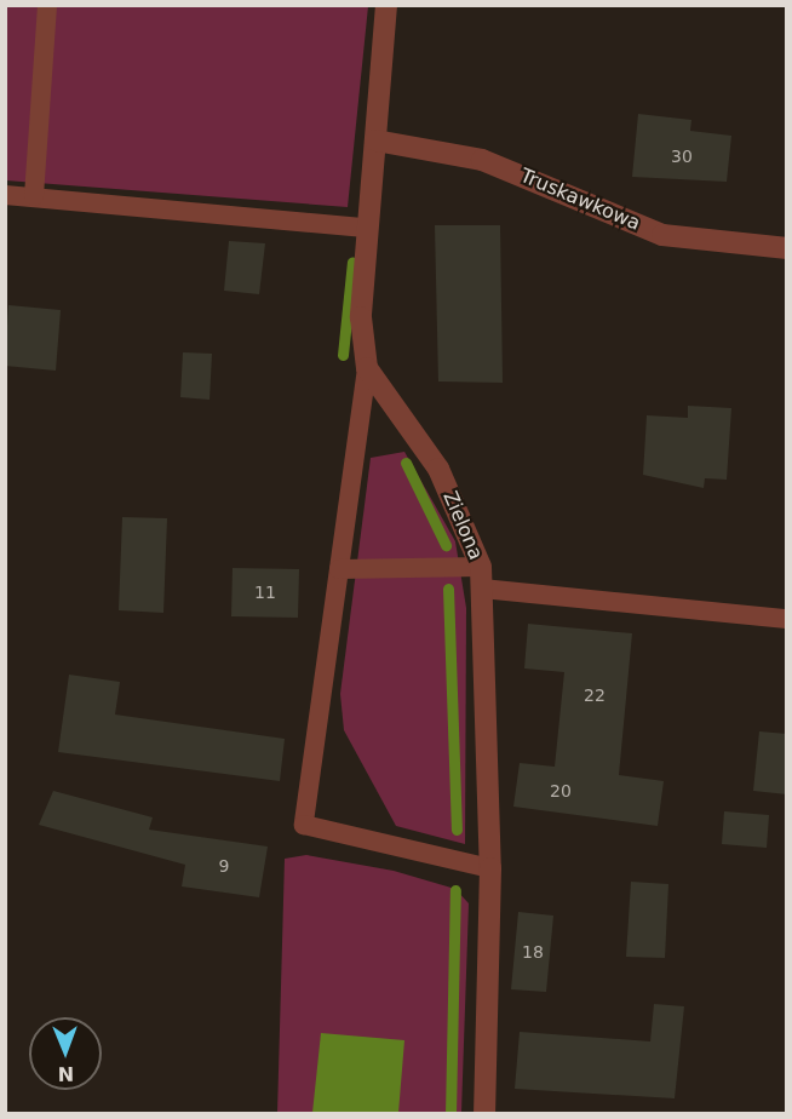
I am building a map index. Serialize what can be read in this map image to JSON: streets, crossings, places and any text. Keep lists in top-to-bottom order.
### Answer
{
  "streets": {
    "street": ["Truskawkowa", "Zielona"]
  },
  "crossings": [
    ["Truskawkowa", "Zielona"]
  ],
  "house_numbers": [
    "30",
    "11",
    "22",
    "20",
    "9",
    "18"
  ],
  "north": "bottom"
}
